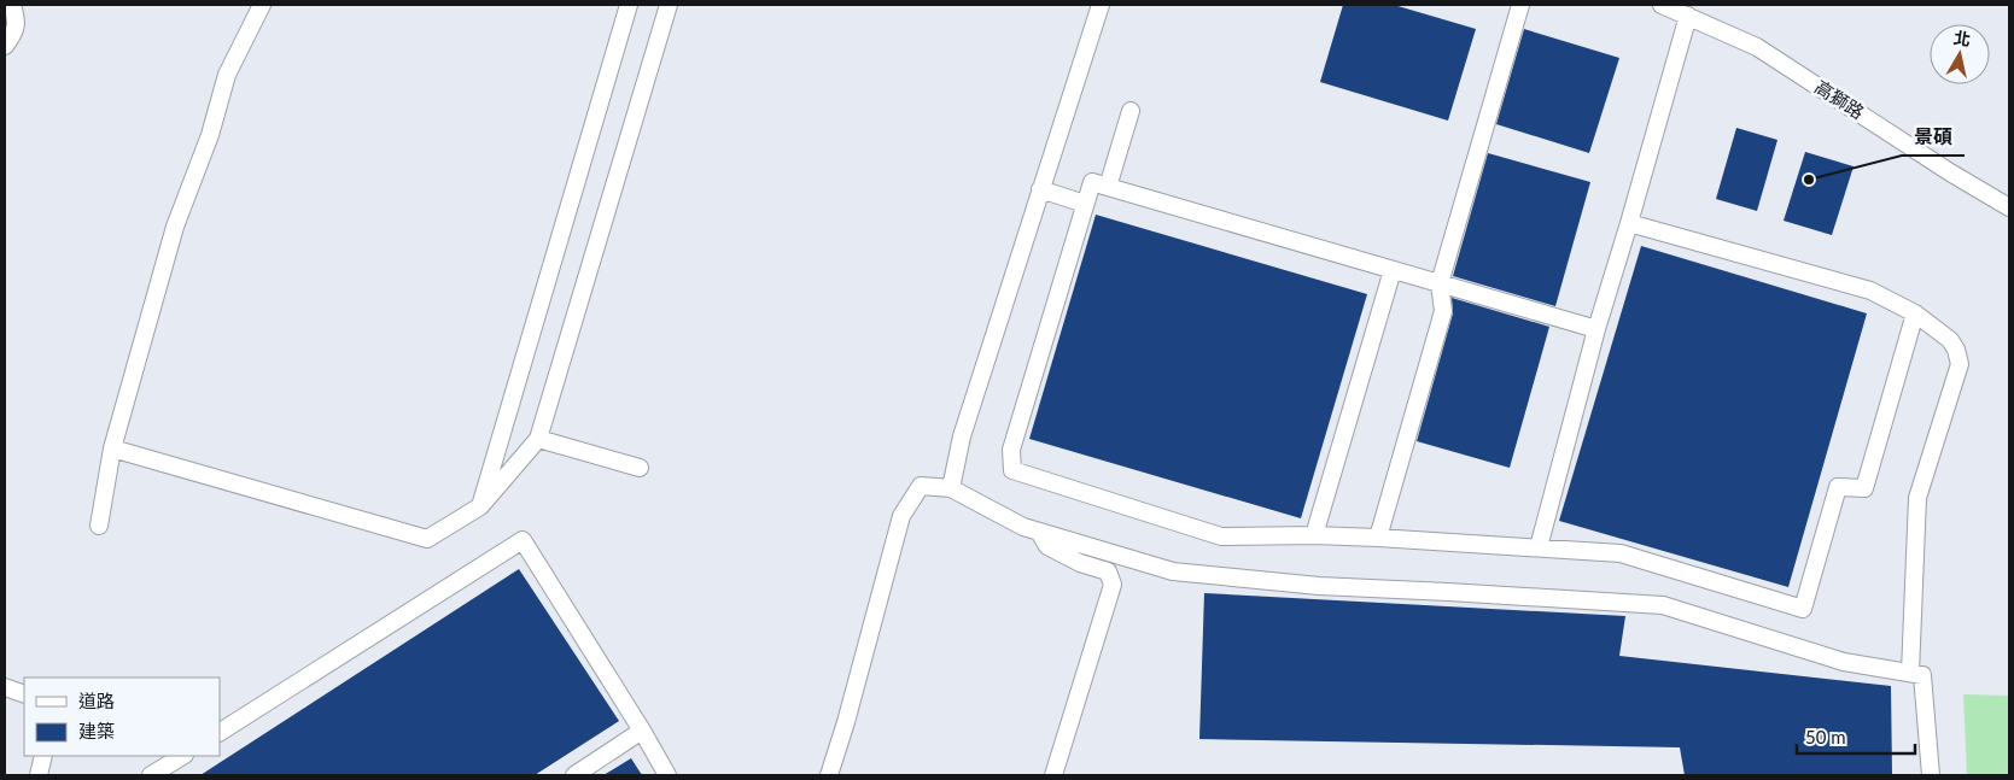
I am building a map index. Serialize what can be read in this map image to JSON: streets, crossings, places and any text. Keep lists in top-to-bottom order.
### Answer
{
  "streets": {
    "street": ["高獅路"]
  },
  "places": ["景碩"],
  "legend": ["道路", "建築"],
  "scale_bar": "50 m",
  "north": "top"
}
